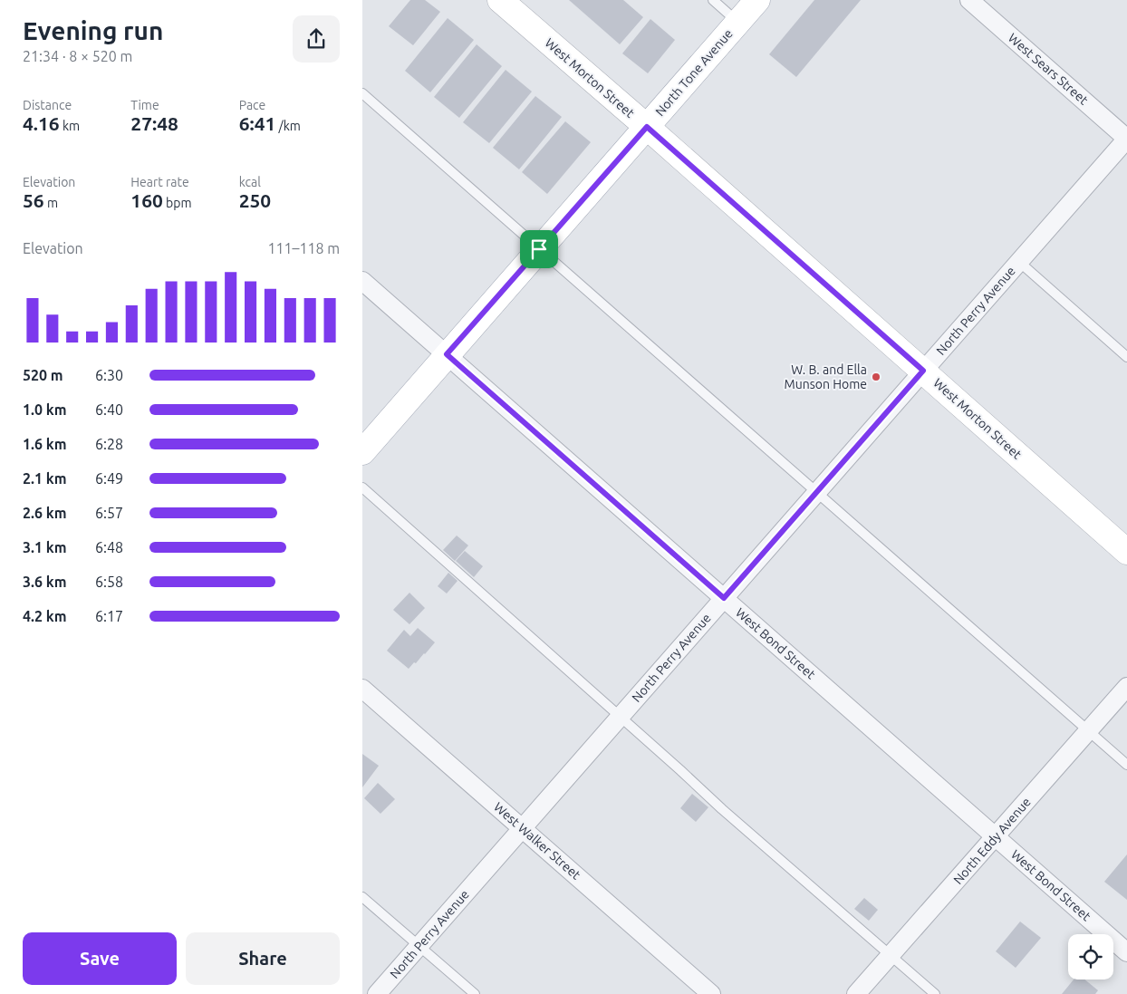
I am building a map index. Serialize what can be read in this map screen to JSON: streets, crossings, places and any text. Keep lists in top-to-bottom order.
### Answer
{
  "streets": {
    "main road": ["North Tone Avenue", "West Morton Street"],
    "street": [
      "West Sears Street",
      "North Perry Avenue",
      "West Bond Street",
      "West Walker Street",
      "North Eddy Avenue"
    ]
  },
  "crossings": [
    ["West Sears Street", "North Perry Avenue"],
    ["North Tone Avenue", "West Morton Street"],
    ["North Tone Avenue", "West Bond Street"],
    ["West Morton Street", "North Perry Avenue"],
    ["North Perry Avenue", "West Bond Street"],
    ["North Perry Avenue", "West Walker Street"],
    ["West Bond Street", "North Eddy Avenue"]
  ],
  "places": ["W. B. and Ella Munson Home"],
  "page": {
    "heading": ["Evening run", "21:34 · 8 × 520 m"],
    "stats": [
      ["Distance", "4.16 km"],
      ["Time", "27:48"],
      ["Pace", "6:41 /km"],
      ["Elevation", "56 m"],
      ["Heart rate", "160 bpm"],
      ["kcal", "250"]
    ],
    "chart": ["Elevation", "111–118 m"],
    "list": [
      {
        "name": "520 m",
        "note": "6:30"
      },
      {
        "name": "1.0 km",
        "note": "6:40"
      },
      {
        "name": "1.6 km",
        "note": "6:28"
      },
      {
        "name": "2.1 km",
        "note": "6:49"
      },
      {
        "name": "2.6 km",
        "note": "6:57"
      },
      {
        "name": "3.1 km",
        "note": "6:48"
      },
      {
        "name": "3.6 km",
        "note": "6:58"
      },
      {
        "name": "4.2 km",
        "note": "6:17"
      }
    ],
    "buttons": ["Save", "Share"]
  }
}
